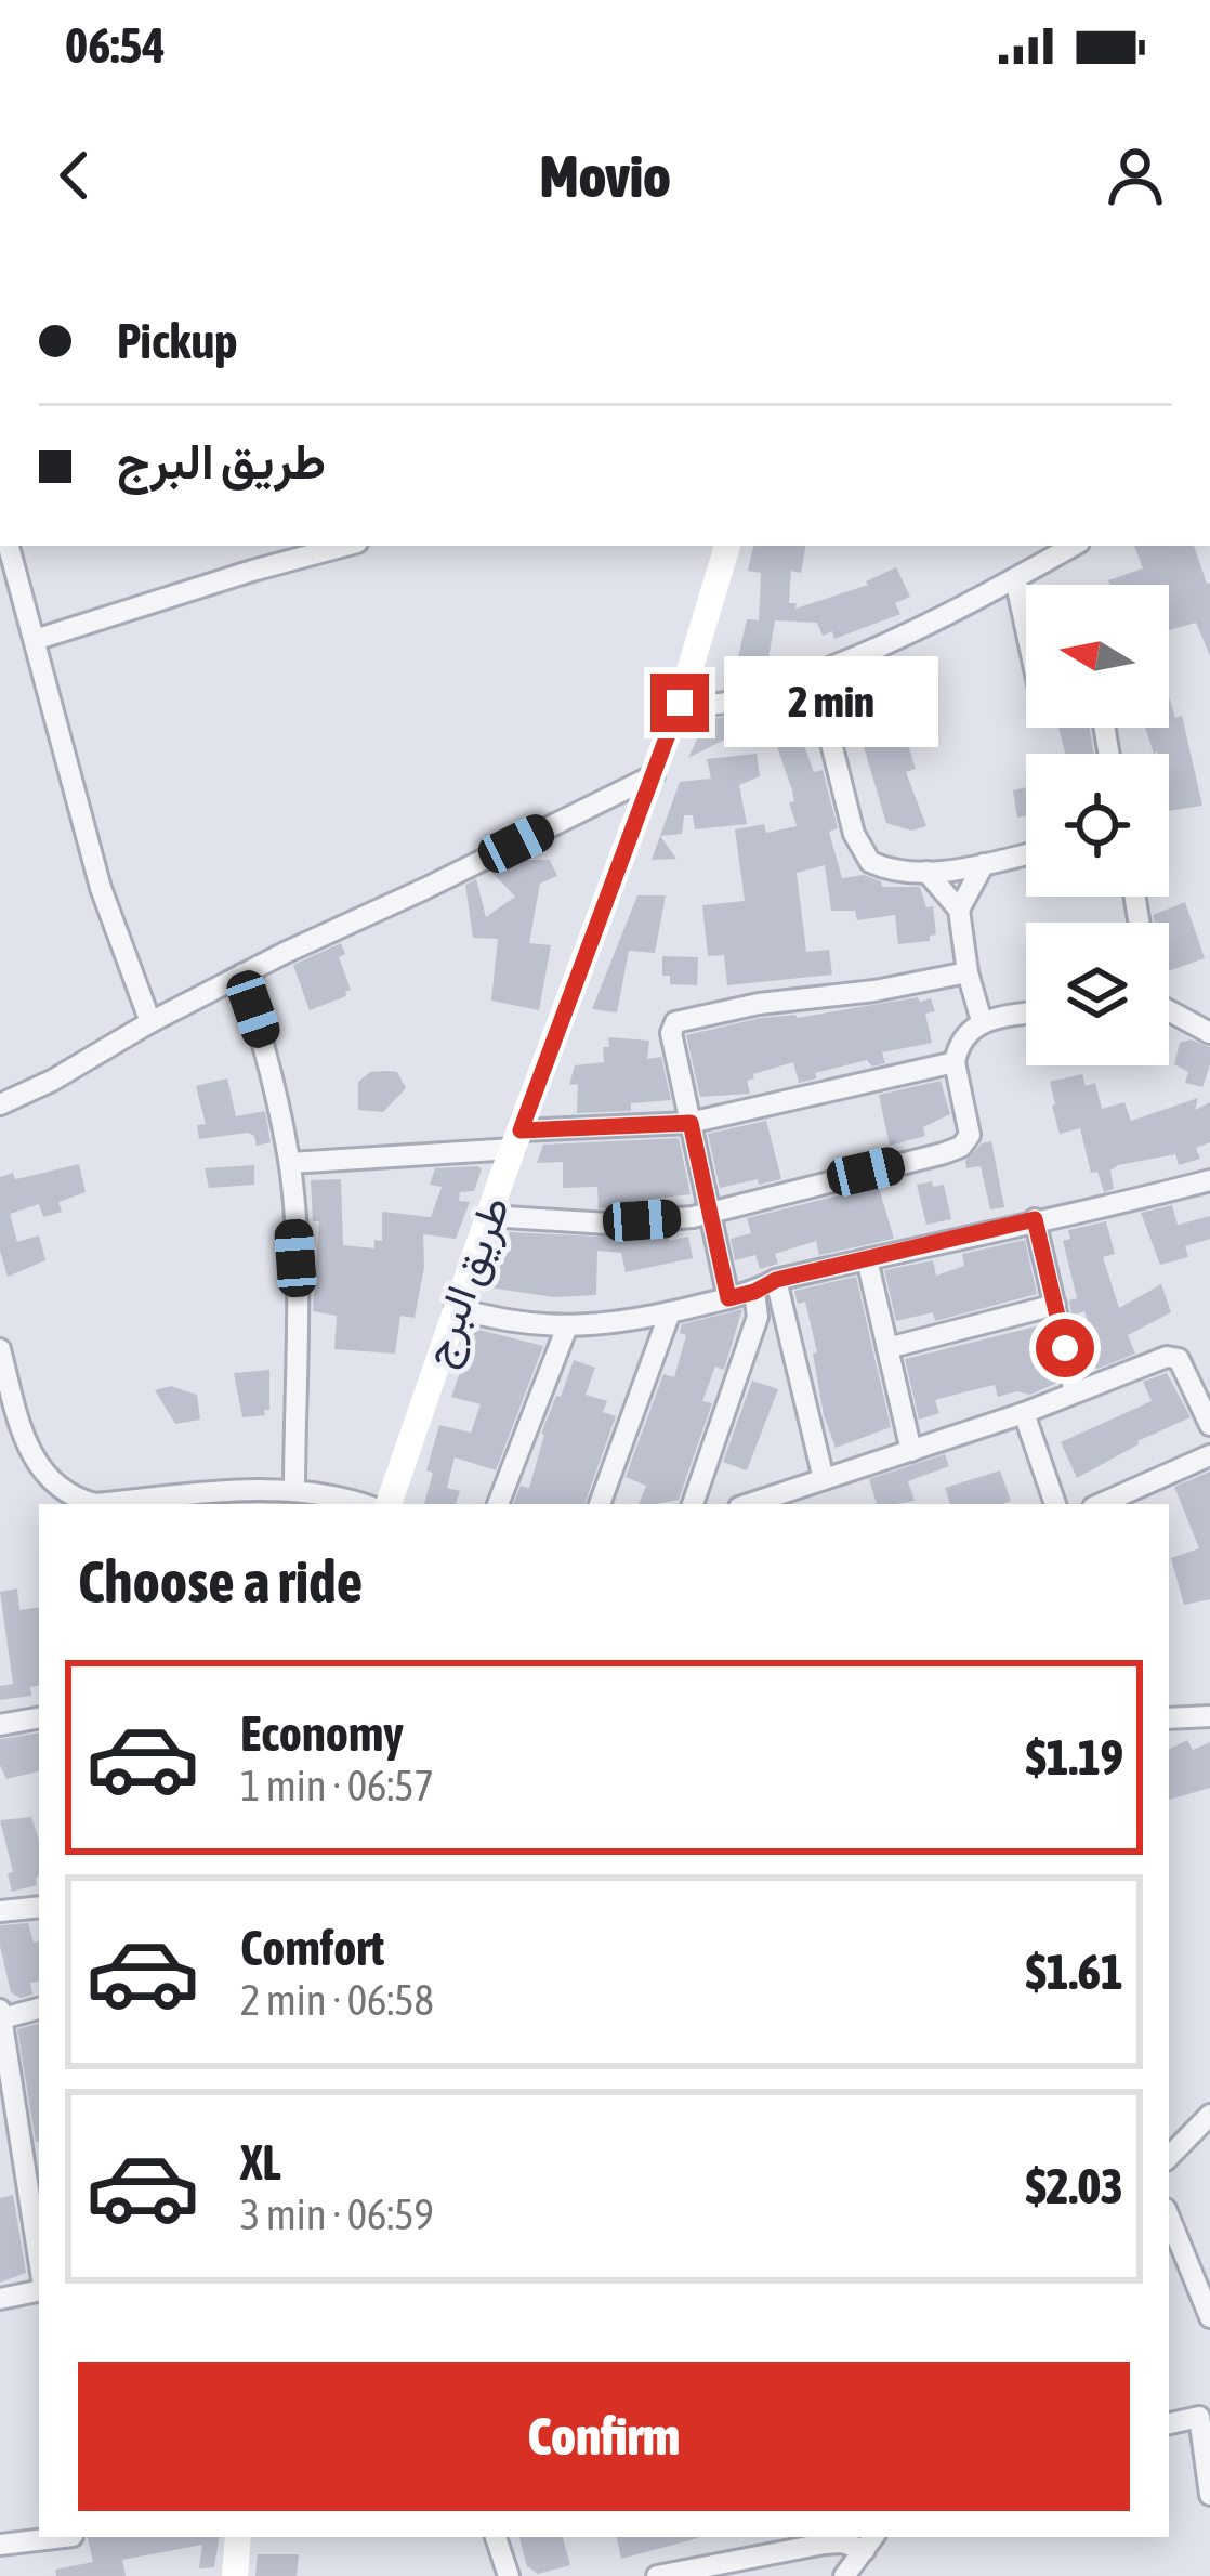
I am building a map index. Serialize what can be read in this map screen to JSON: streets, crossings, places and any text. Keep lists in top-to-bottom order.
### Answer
{
  "streets": {
    "street": ["طريق البرج"]
  },
  "north": "left",
  "page": {
    "status": "06:54",
    "header": "Movio",
    "banner": ["Pickup", "طريق البرج"],
    "bubble": "2 min",
    "heading": "Choose a ride",
    "list": [
      {
        "name": "Economy",
        "note": "1 min · 06:57",
        "value": "$1.19"
      },
      {
        "name": "Comfort",
        "note": "2 min · 06:58",
        "value": "$1.61"
      },
      {
        "name": "XL",
        "note": "3 min · 06:59",
        "value": "$2.03"
      }
    ],
    "buttons": "Confirm"
  }
}
